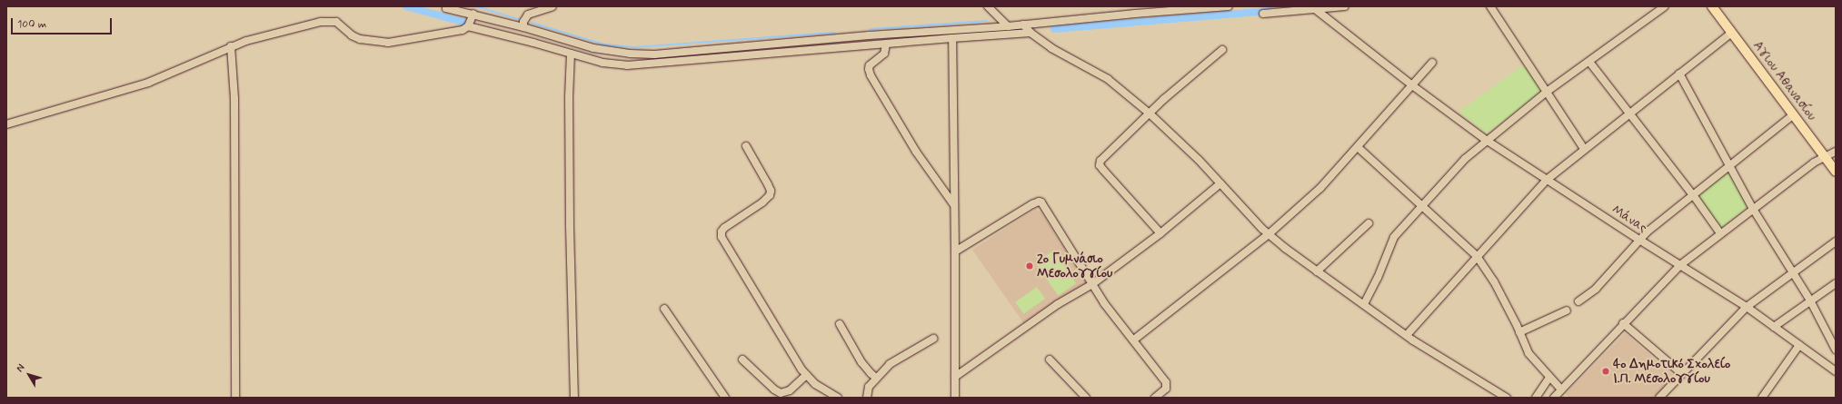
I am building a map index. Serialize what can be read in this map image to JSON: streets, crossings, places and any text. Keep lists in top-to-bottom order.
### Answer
{
  "streets": {
    "main road": ["Αγιου Αθανασίου"],
    "street": ["Μάνας"]
  },
  "places": ["2ο Γυμνάσιο Μεσολογγίου", "4ο Δημοτικό Σχολείο Ι.Π. Μεσολογγίου"],
  "scale_bar": "100 m",
  "north": "top left"
}
